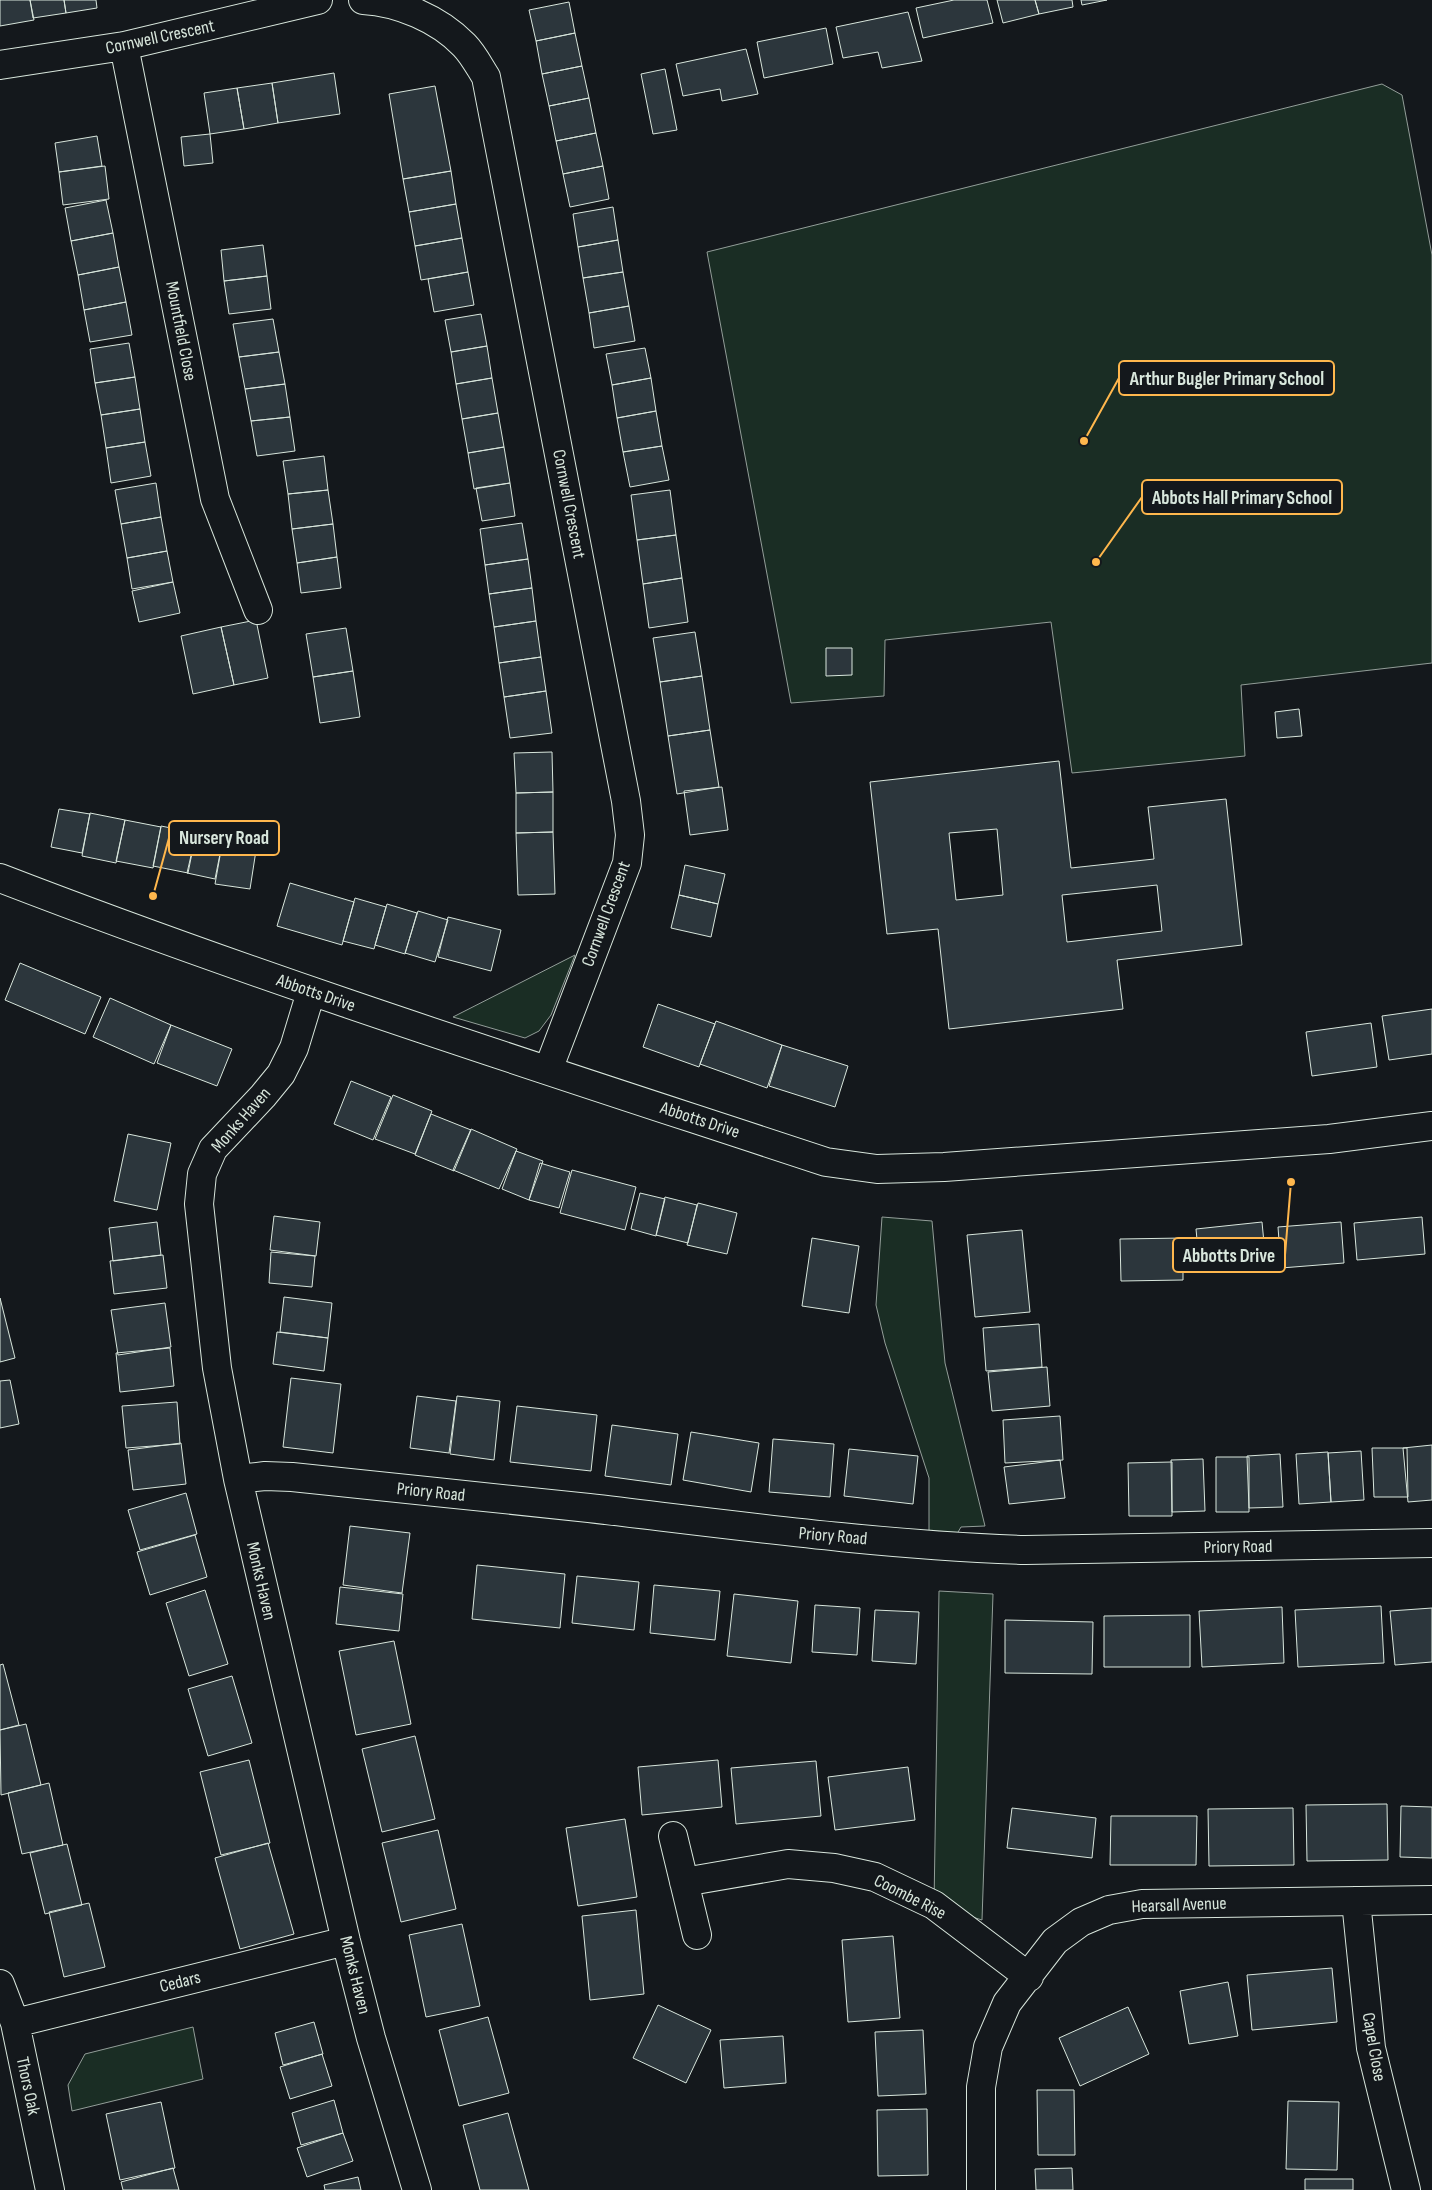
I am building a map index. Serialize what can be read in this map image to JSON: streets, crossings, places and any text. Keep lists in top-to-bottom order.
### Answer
{
  "streets": {
    "street": [
      "Cornwell Crescent",
      "Mountfield Close",
      "Abbotts Drive",
      "Monks Haven",
      "Priory Road",
      "Coombe Rise",
      "Hearsall Avenue",
      "Cedars",
      "Capel Close",
      "Thors Oak"
    ]
  },
  "crossings": [
    ["Cornwell Crescent", "Mountfield Close"],
    ["Cornwell Crescent", "Abbotts Drive"],
    ["Abbotts Drive", "Monks Haven"],
    ["Monks Haven", "Priory Road"],
    ["Monks Haven", "Cedars"],
    ["Coombe Rise", "Hearsall Avenue"],
    ["Hearsall Avenue", "Capel Close"],
    ["Cedars", "Thors Oak"]
  ],
  "places": [
    "Arthur Bugler Primary School",
    "Abbots Hall Primary School",
    "Nursery Road",
    "Abbotts Drive"
  ]
}
